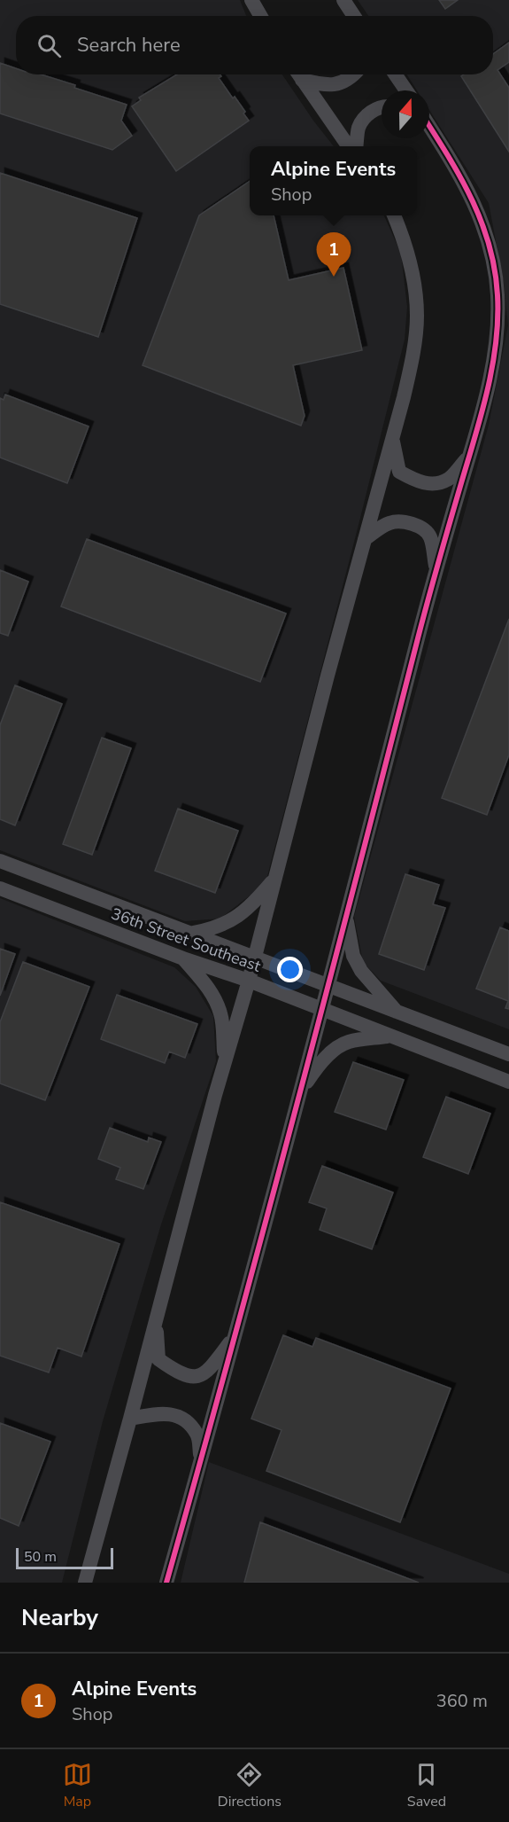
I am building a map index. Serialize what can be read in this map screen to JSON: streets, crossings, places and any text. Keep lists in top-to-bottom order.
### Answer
{
  "streets": {
    "street": ["36th Street Southeast"]
  },
  "scale_bar": "50 m",
  "north": "top",
  "page": {
    "search": "Search here",
    "popup": ["Alpine Events", "Shop"],
    "pins": "1",
    "scale": "50 m",
    "heading": "Nearby",
    "list": [
      {
        "mark": "1",
        "name": "Alpine Events",
        "note": "Shop",
        "value": "360 m"
      }
    ],
    "nav": ["Map", "Directions", "Saved"]
  }
}
